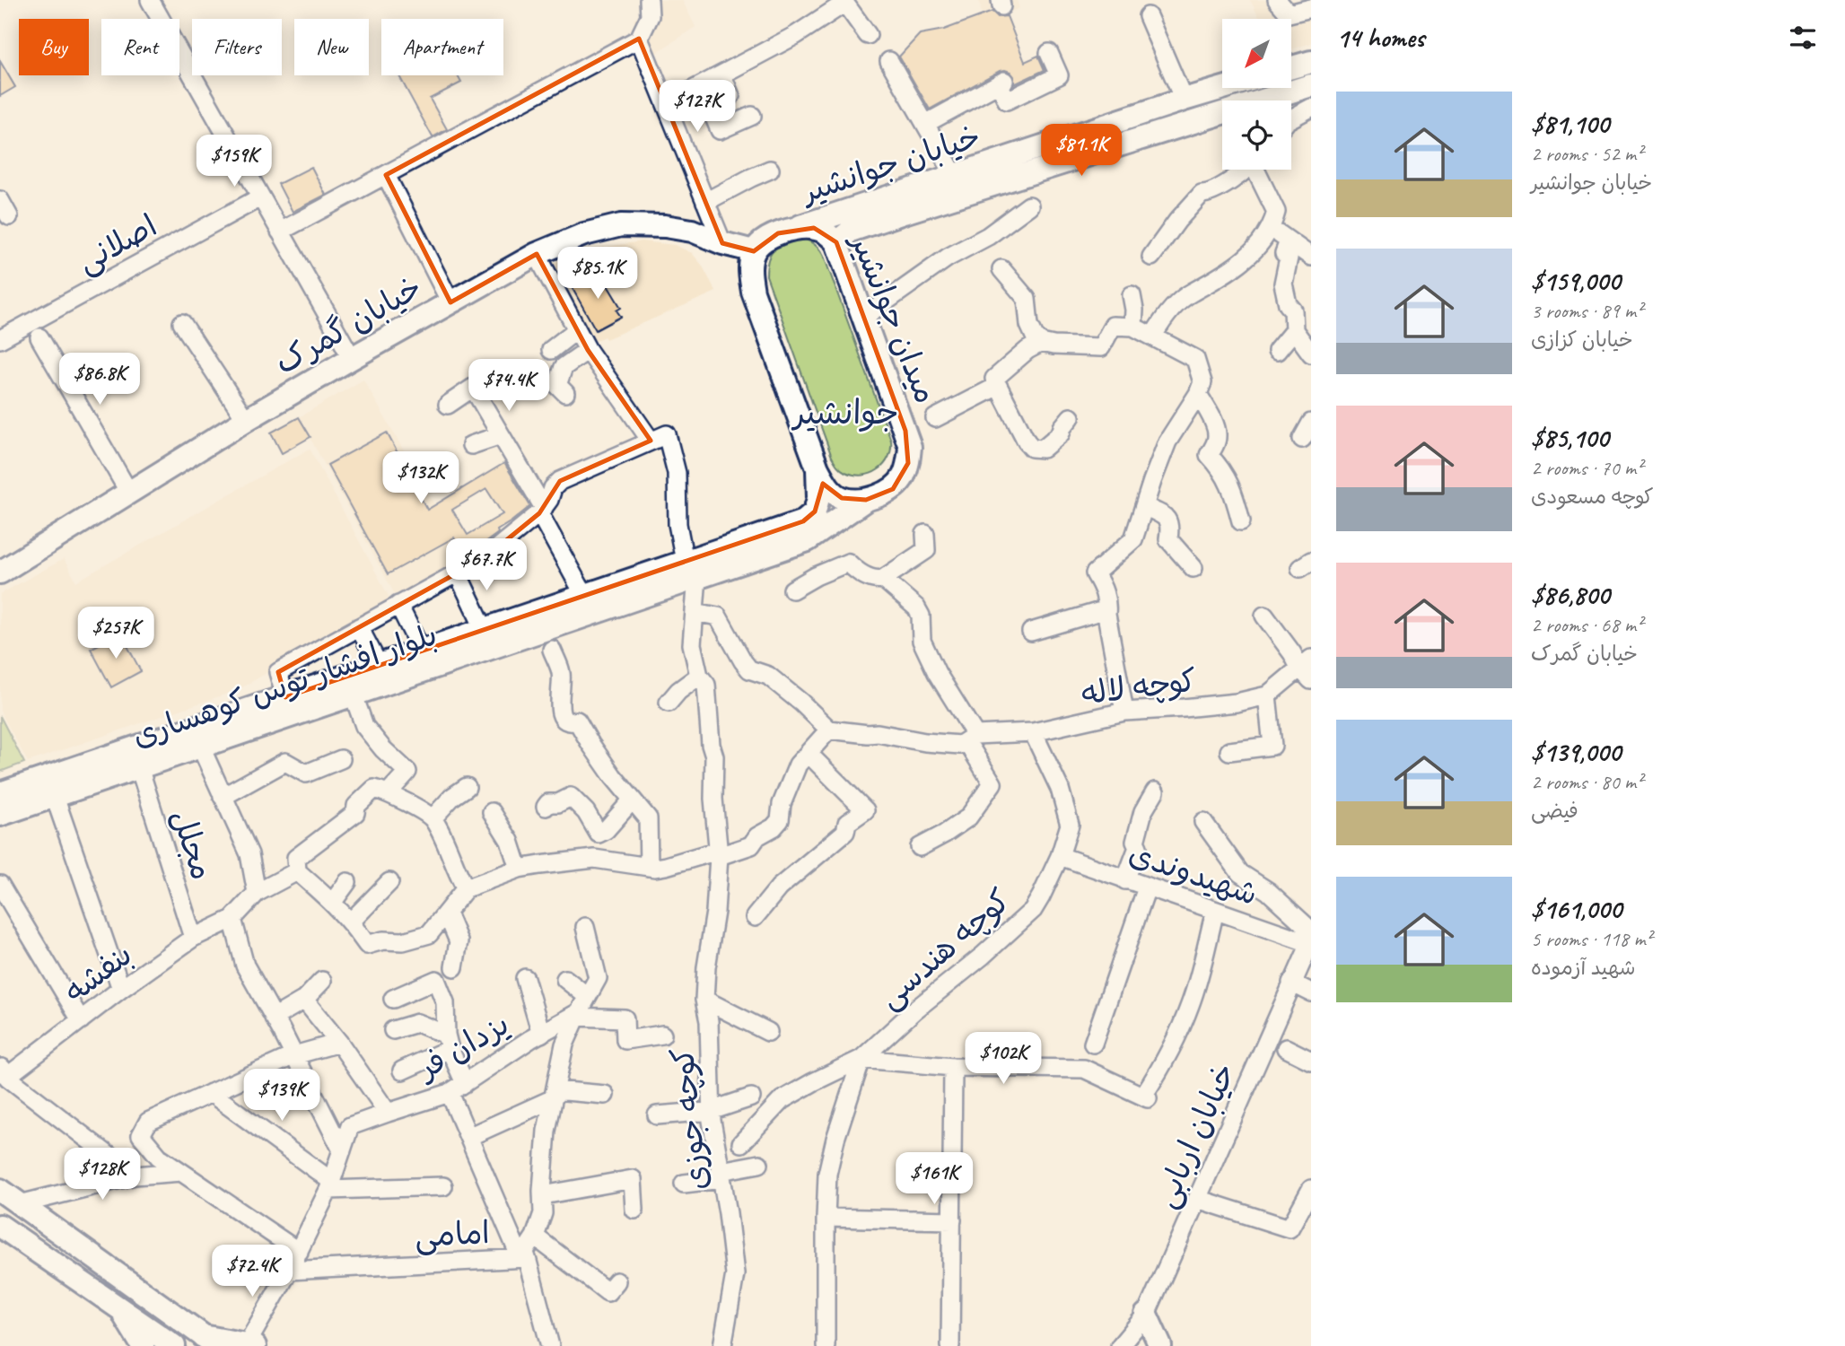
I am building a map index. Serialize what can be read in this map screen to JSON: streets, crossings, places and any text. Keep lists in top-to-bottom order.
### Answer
{
  "streets": {
    "main road": [
      "خیابان جوانشیر",
      "میدان جوانشیر",
      "خیابان گمرک",
      "بلوار افشار توس کوهساری"
    ],
    "street": [
      "اصلانی",
      "کوچه لاله",
      "مجلل",
      "شهیدوندی",
      "کوچه هندسی",
      "بنفشه",
      "یزدان فر",
      "کوچه جوزی",
      "خیابان اربابی",
      "امامی"
    ]
  },
  "crossings": [
    ["خیابان جوانشیر", "میدان جوانشیر"],
    ["میدان جوانشیر", "خیابان گمرک"],
    ["میدان جوانشیر", "بلوار افشار توس کوهساری"],
    ["بلوار افشار توس کوهساری", "مجلل"],
    ["بلوار افشار توس کوهساری", "کوچه جوزی"],
    ["کوچه لاله", "کوچه هندسی"],
    ["مجلل", "بنفشه"],
    ["شهیدوندی", "کوچه هندسی"],
    ["شهیدوندی", "خیابان اربابی"],
    ["یزدان فر", "امامی"]
  ],
  "districts": ["جوانشیر"],
  "north": "bottom left",
  "page": {
    "heading": "14 homes",
    "chip": [
      "Buy",
      "Rent",
      "Filters",
      "New",
      "Apartment"
    ],
    "list": [
      {
        "name": "$81,100",
        "note": "2 rooms · 52 m² · خیابان جوانشیر"
      },
      {
        "name": "$159,000",
        "note": "3 rooms · 89 m² · خیابان کزازی"
      },
      {
        "name": "$85,100",
        "note": "2 rooms · 70 m² · کوچه مسعودی"
      },
      {
        "name": "$86,800",
        "note": "2 rooms · 68 m² · خیابان گمرک"
      },
      {
        "name": "$139,000",
        "note": "2 rooms · 80 m² · فیضی"
      },
      {
        "name": "$161,000",
        "note": "5 rooms · 118 m² · شهید آزموده"
      }
    ],
    "price": [
      "$127K",
      "$81.1K",
      "$159K",
      "$85.1K",
      "$86.8K",
      "$74.4K",
      "$132K",
      "$67.7K",
      "$257K",
      "$102K",
      "$139K",
      "$128K",
      "$161K",
      "$72.4K"
    ]
  }
}
